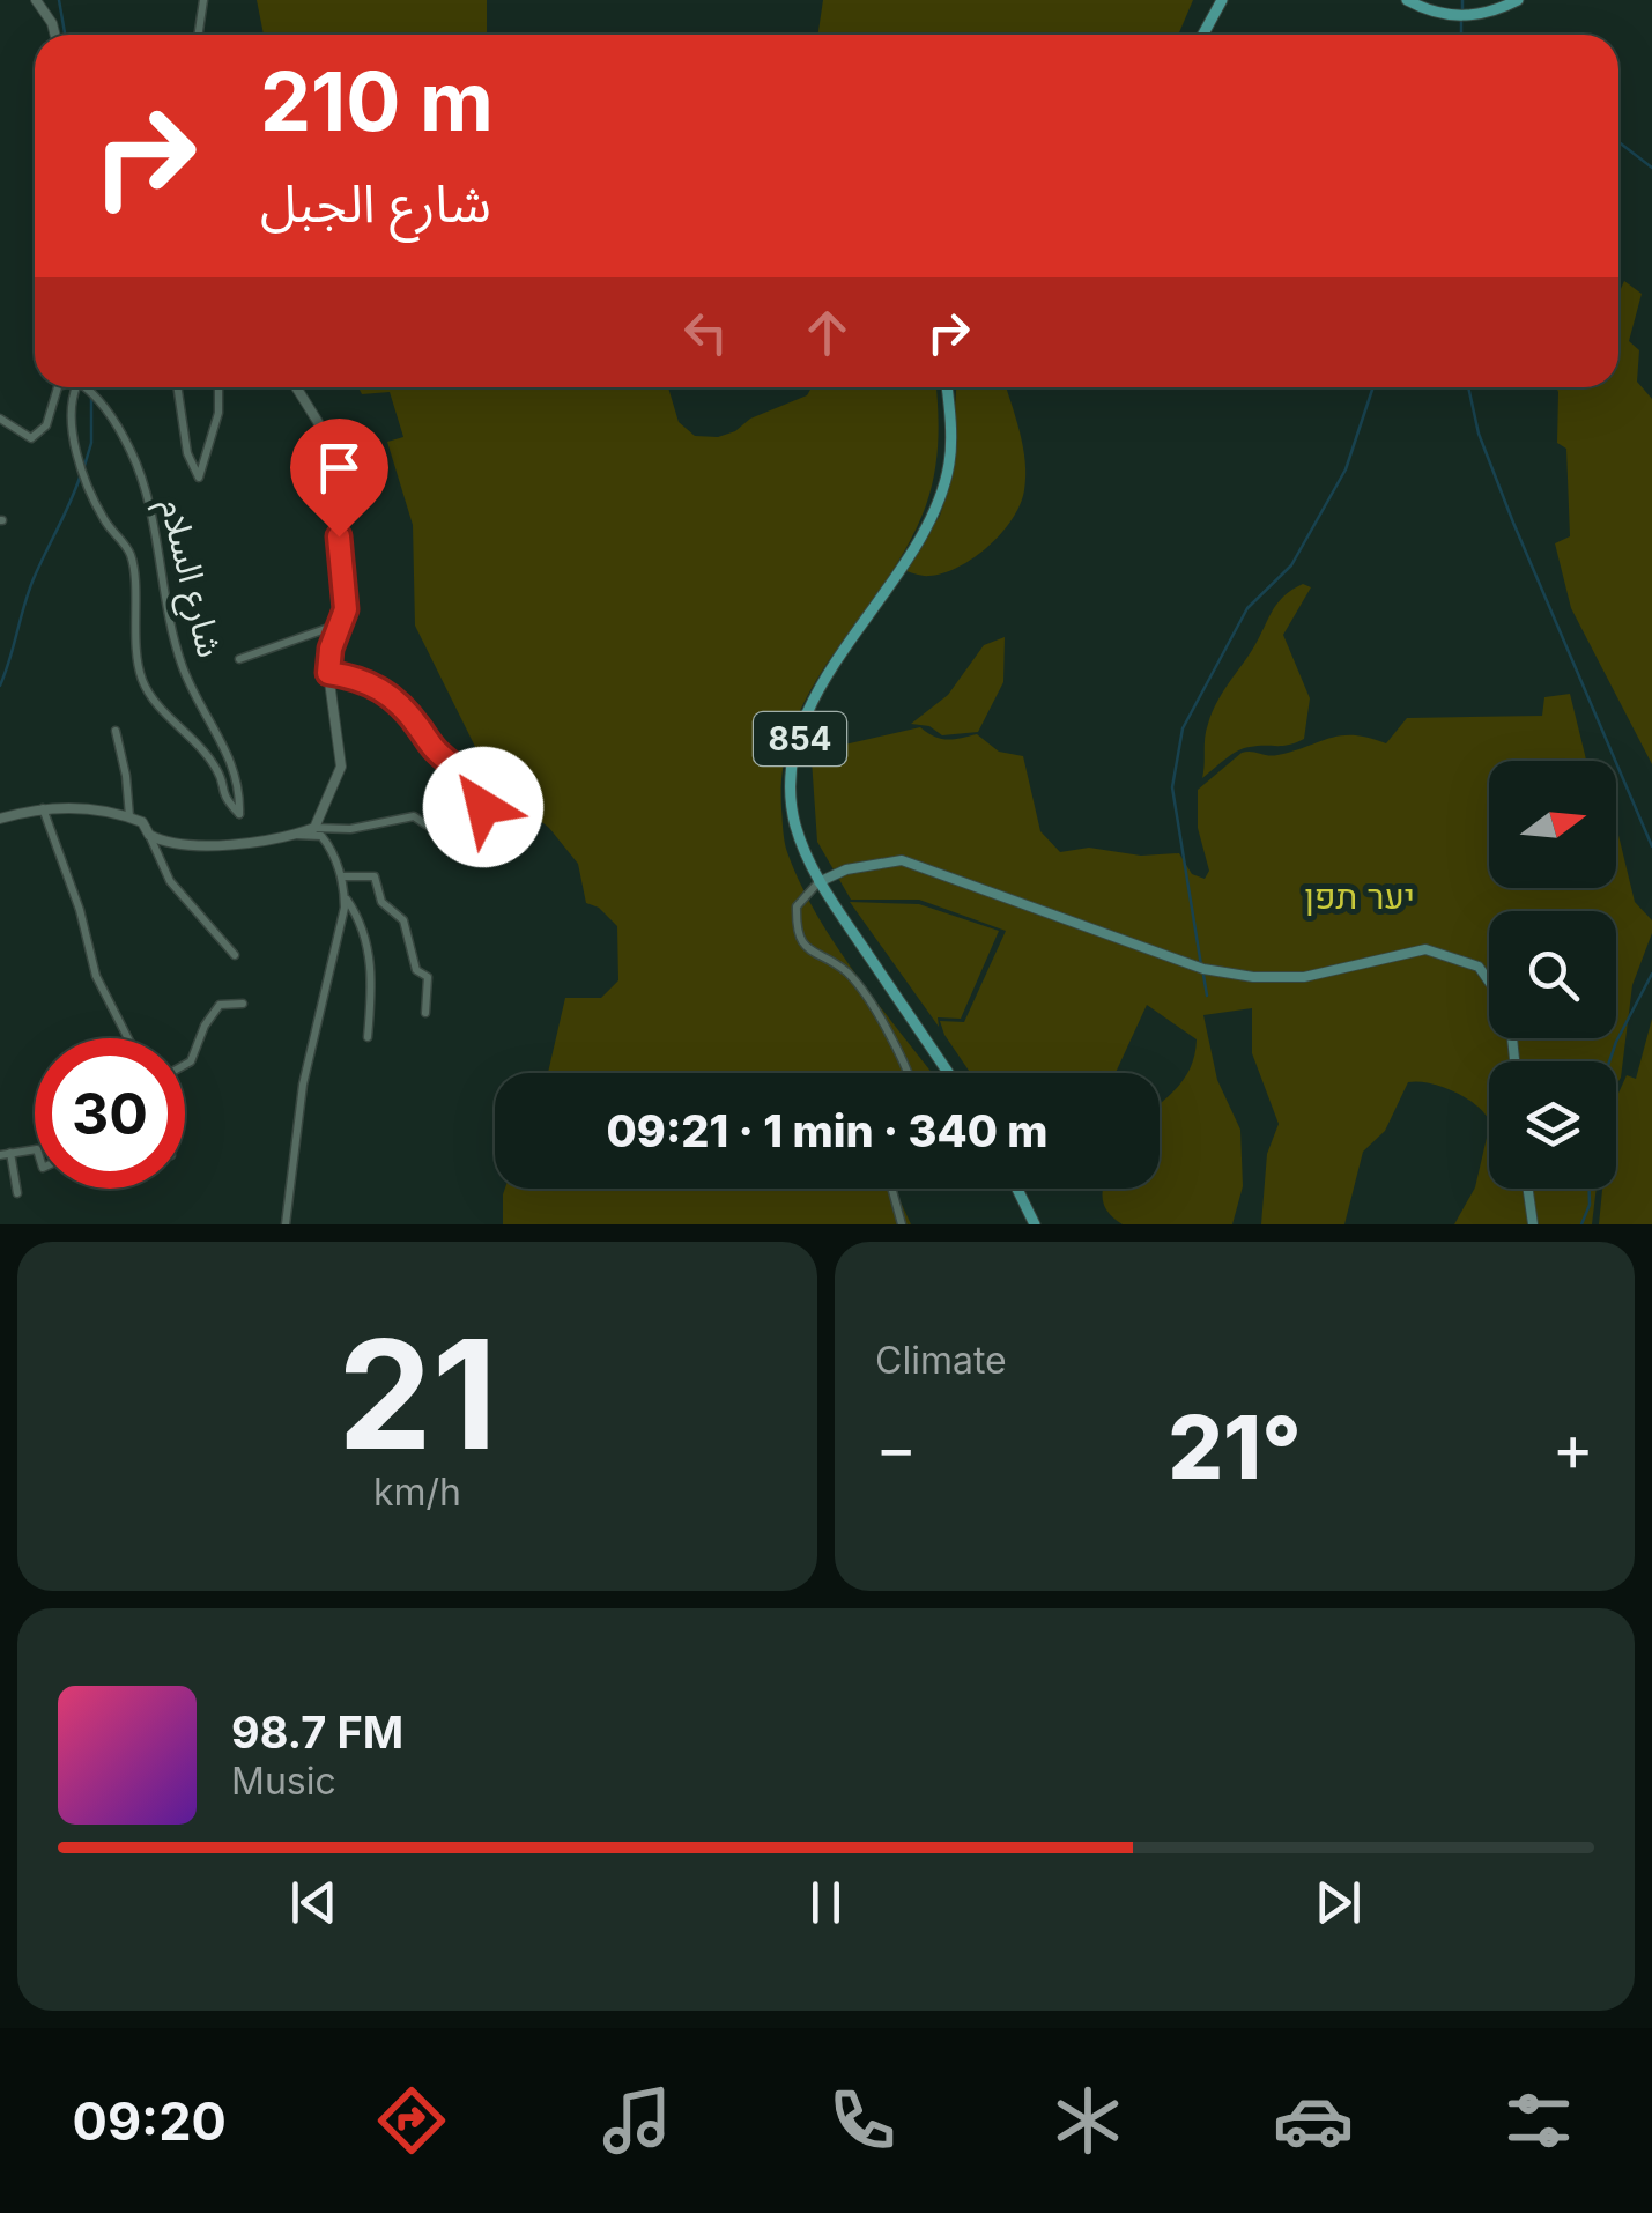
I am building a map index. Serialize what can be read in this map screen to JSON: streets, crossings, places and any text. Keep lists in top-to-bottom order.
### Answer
{
  "streets": {
    "main road": ["854"],
    "street": ["شارع السلام"]
  },
  "parks": ["יער תפן"],
  "north": "right",
  "page": {
    "turn": ["210 m", "شارع الجبل"],
    "limit": "30",
    "trip": "09:21 · 1 min · 340 m",
    "tile": [
      ["21", "km/h"],
      "Climate"
    ],
    "heat": ["−", "21°", "+"],
    "song": ["98.7 FM", "Music"],
    "tabs": "09:20"
  }
}
